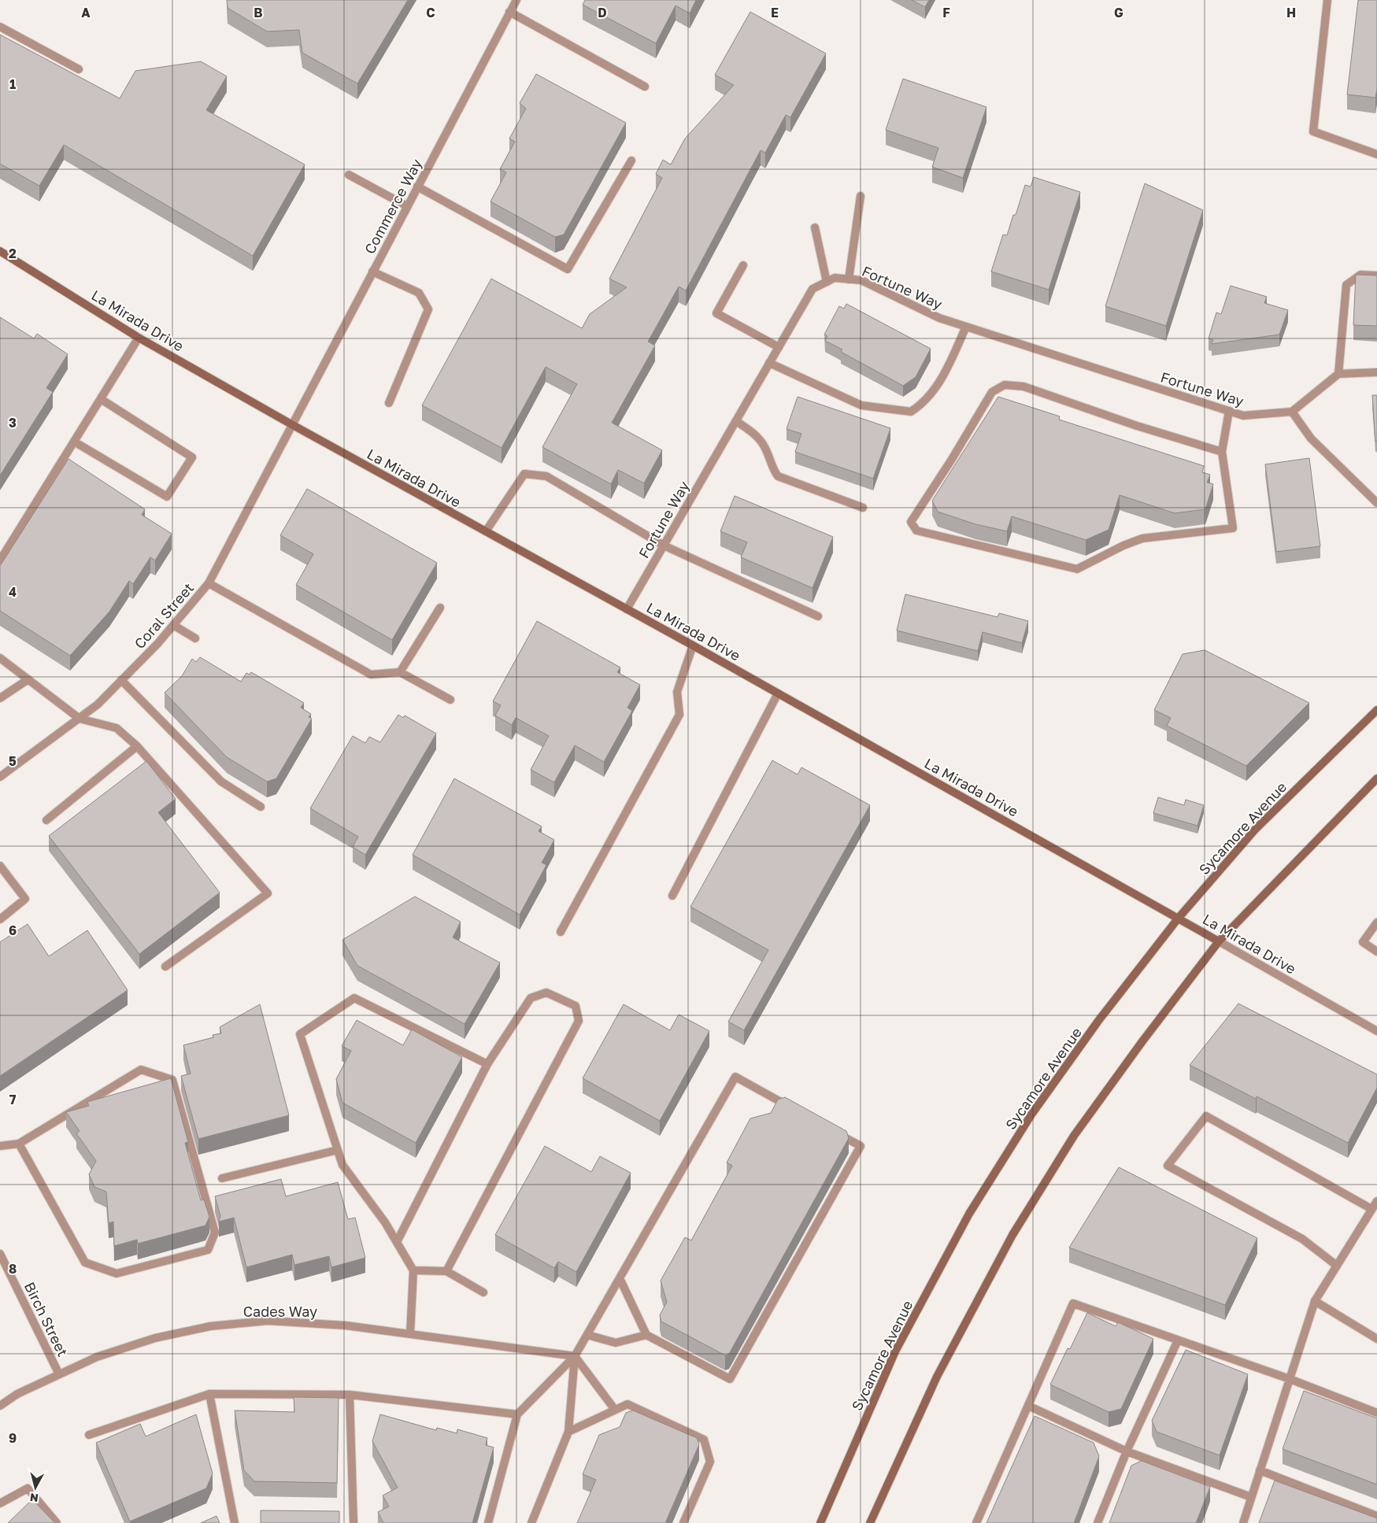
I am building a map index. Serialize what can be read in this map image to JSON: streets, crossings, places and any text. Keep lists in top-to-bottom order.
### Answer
{
  "streets": {
    "main road": ["La Mirada Drive", "Sycamore Avenue"],
    "street": [
      "Commerce Way",
      "Fortune Way",
      "Coral Street",
      "Cades Way",
      "Birch Street"
    ]
  },
  "crossings": [
    ["Commerce Way", "La Mirada Drive"],
    ["Commerce Way", "Coral Street"],
    ["Fortune Way", "La Mirada Drive"],
    ["La Mirada Drive", "Coral Street"],
    ["La Mirada Drive", "Sycamore Avenue"],
    ["Cades Way", "Birch Street"]
  ],
  "north": "bottom",
  "grid": {
    "columns": [
      "A",
      "B",
      "C",
      "D",
      "E",
      "F",
      "G",
      "H"
    ],
    "rows": [
      "1",
      "2",
      "3",
      "4",
      "5",
      "6",
      "7",
      "8",
      "9"
    ]
  }
}
